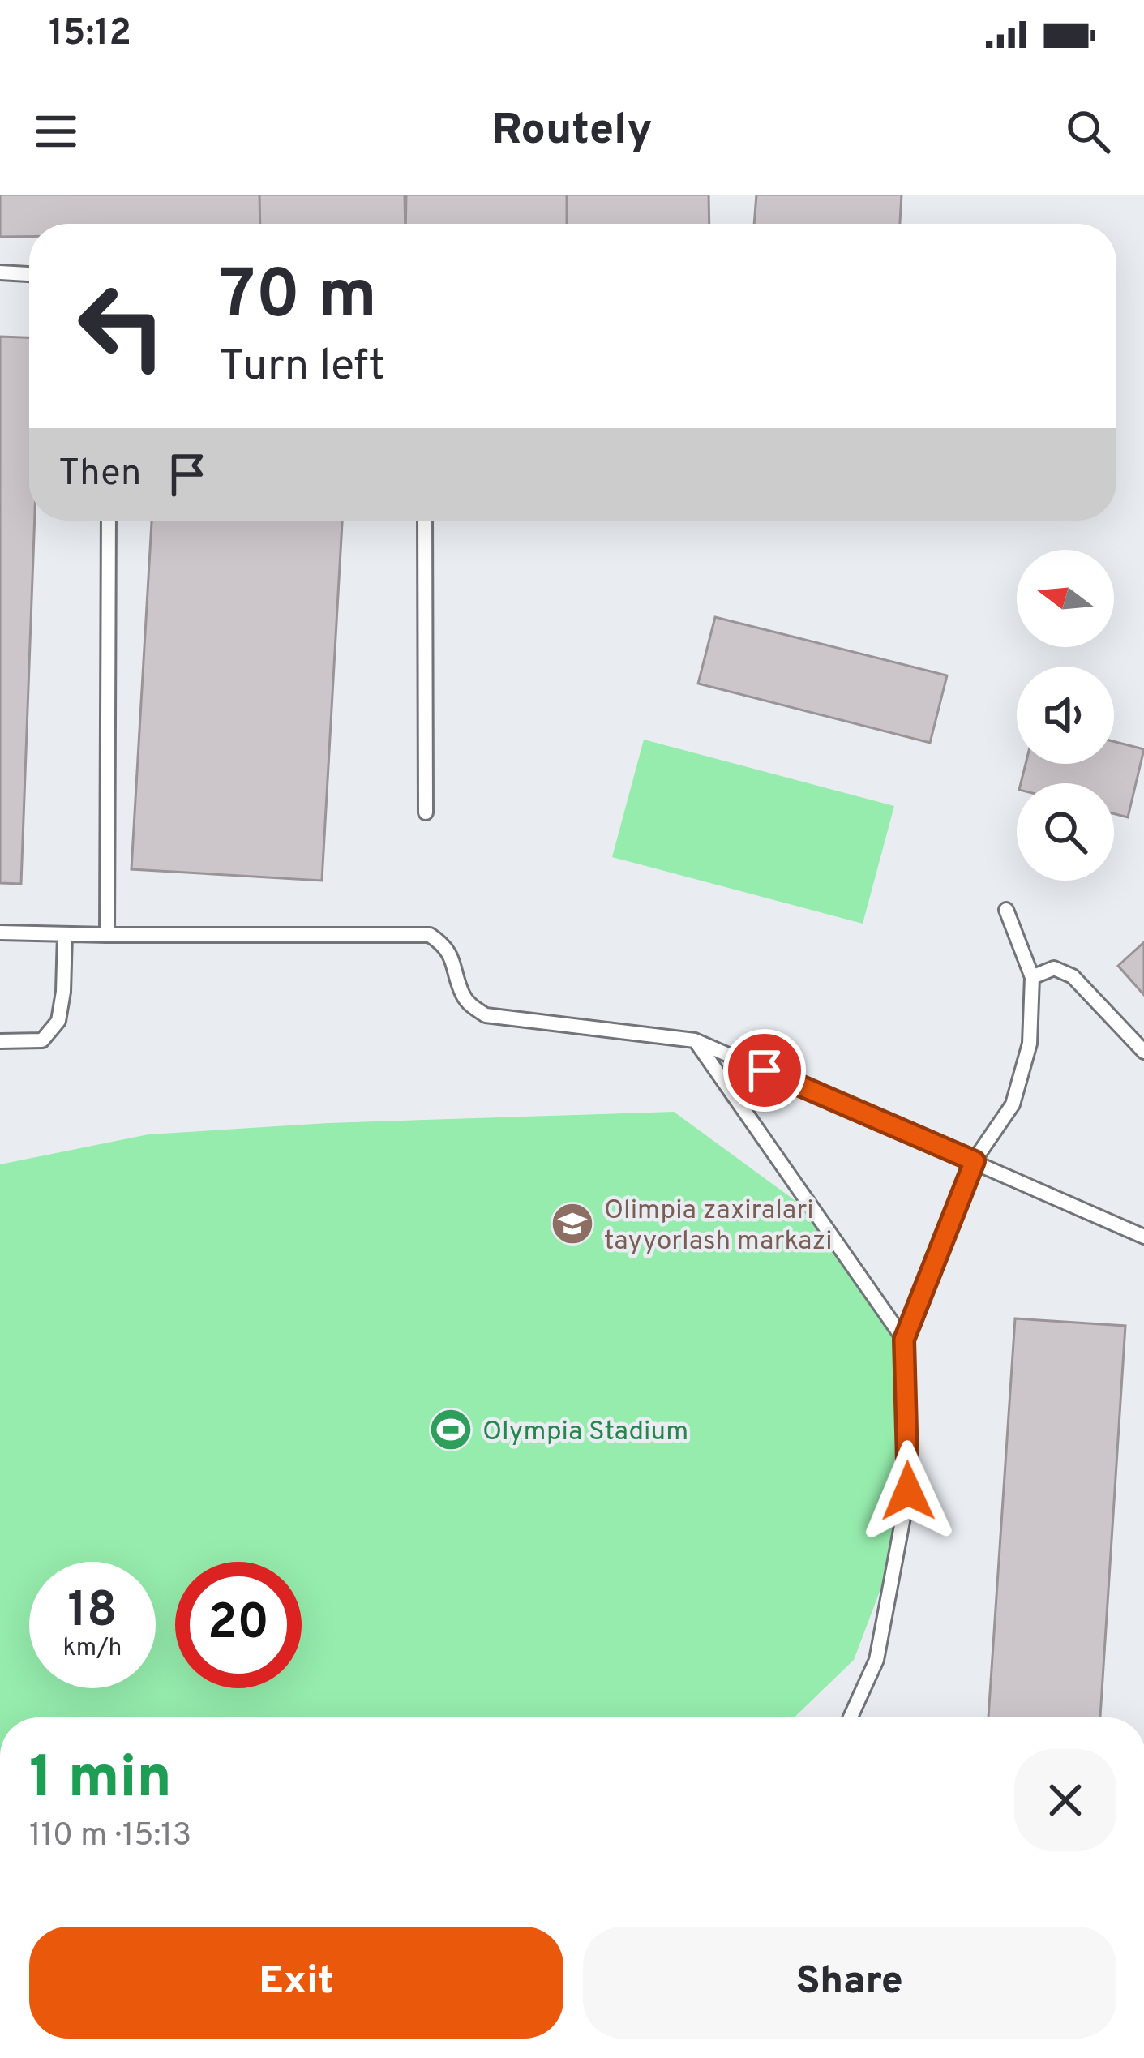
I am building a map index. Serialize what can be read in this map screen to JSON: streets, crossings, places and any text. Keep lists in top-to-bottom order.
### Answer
{
  "places": {
    "school or university": ["Olimpia zaxiralari tayyorlash markazi"],
    "sports": ["Olympia Stadium"]
  },
  "north": "left",
  "page": {
    "status": "15:12",
    "header": "Routely",
    "turn": ["70 m", "Turn left"],
    "then": "Then",
    "speed": "18 km/h",
    "limit": "20",
    "heading": ["1 min", "110 m · 15:13"],
    "buttons": ["Exit", "Share"]
  }
}
